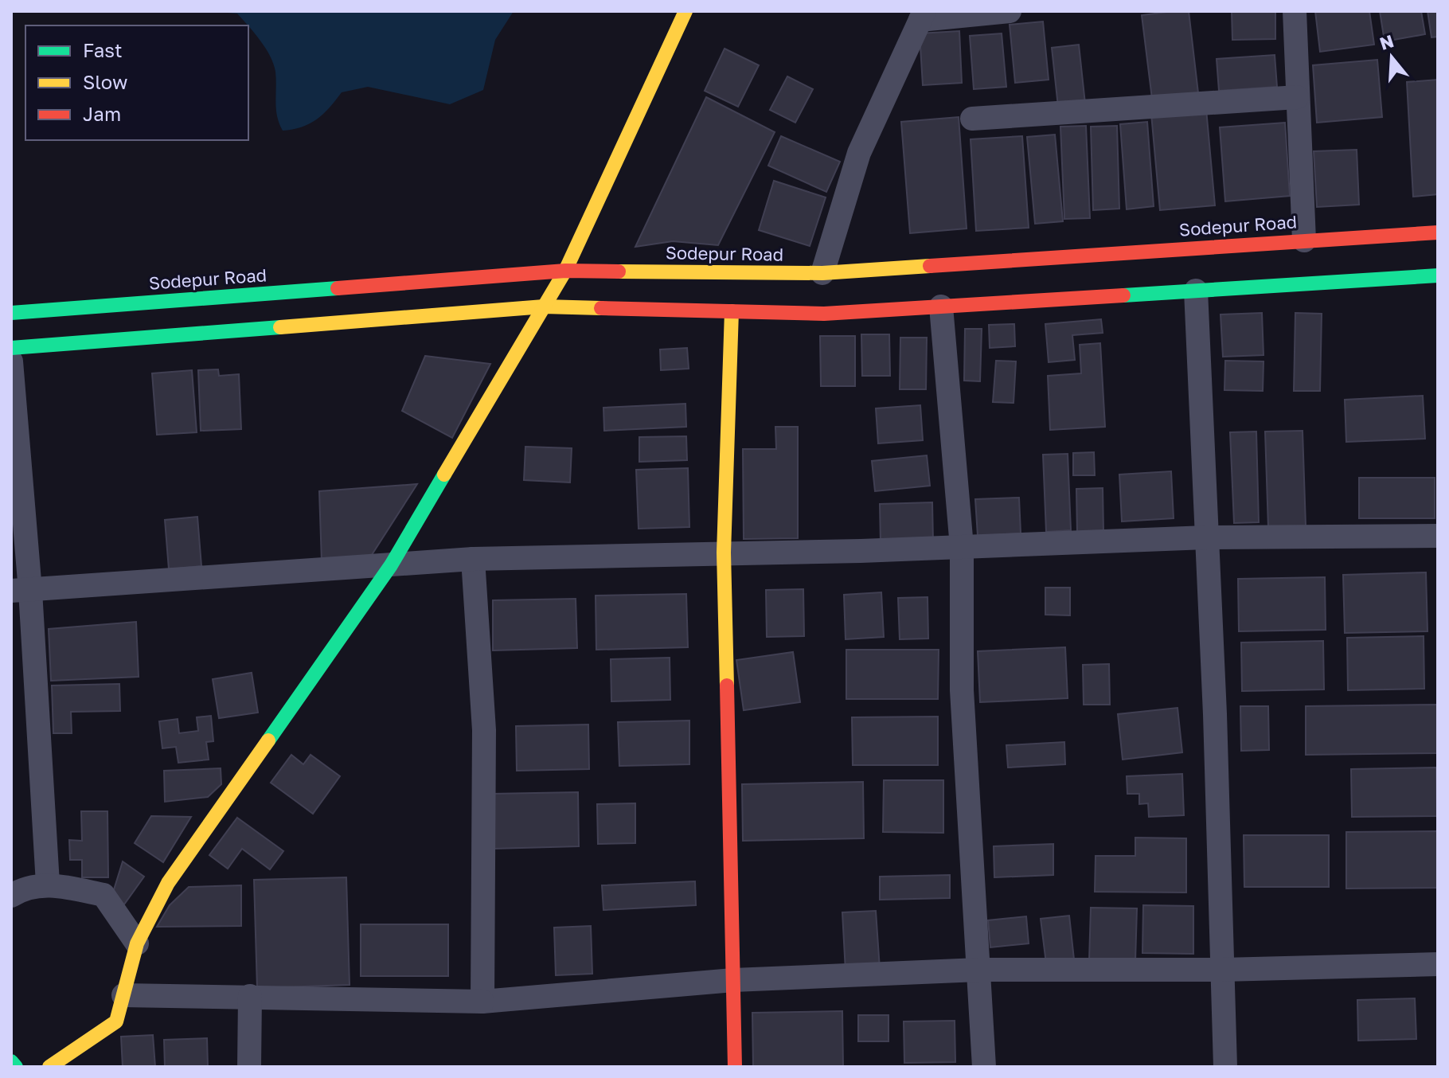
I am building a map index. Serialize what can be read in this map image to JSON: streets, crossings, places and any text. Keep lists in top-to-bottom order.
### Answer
{
  "streets": {
    "main road": ["Sodepur Road"]
  },
  "legend": ["Fast", "Slow", "Jam"],
  "north": "top"
}
